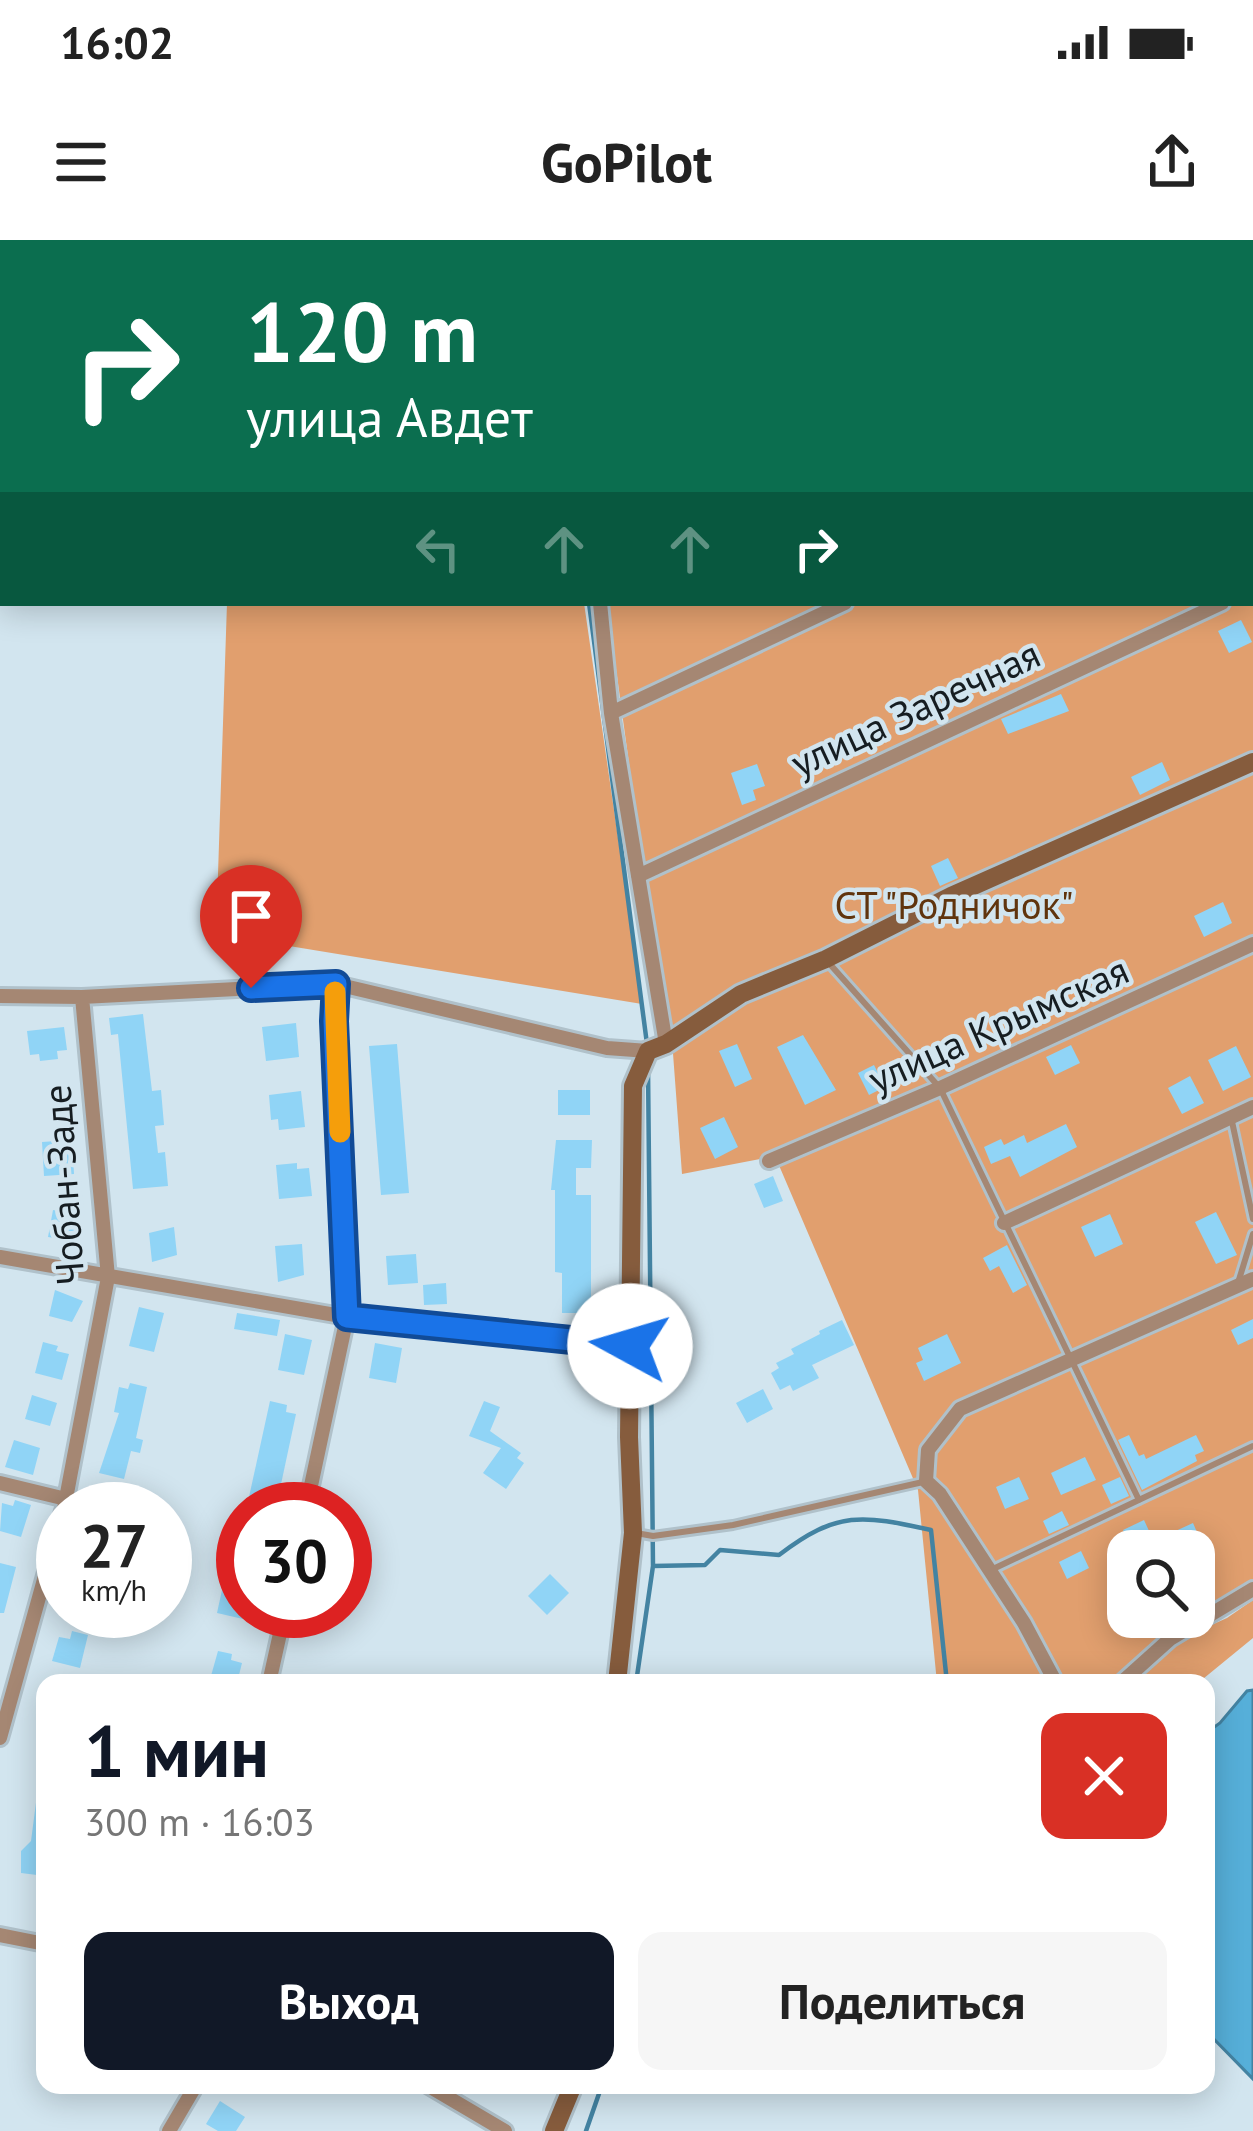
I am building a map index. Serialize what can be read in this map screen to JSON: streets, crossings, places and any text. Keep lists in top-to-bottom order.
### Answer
{
  "streets": {
    "street": ["улица Заречная", "улица Крымская", "Чобан-Заде"]
  },
  "parks": ["СТ \"Родничок\""],
  "page": {
    "status": "16:02",
    "header": "GoPilot",
    "turn": ["120 m", "улица Авдет"],
    "speed": "27 km/h",
    "limit": "30",
    "heading": ["1 мин", "300 m · 16:03"],
    "buttons": ["Выход", "Поделиться"]
  }
}
